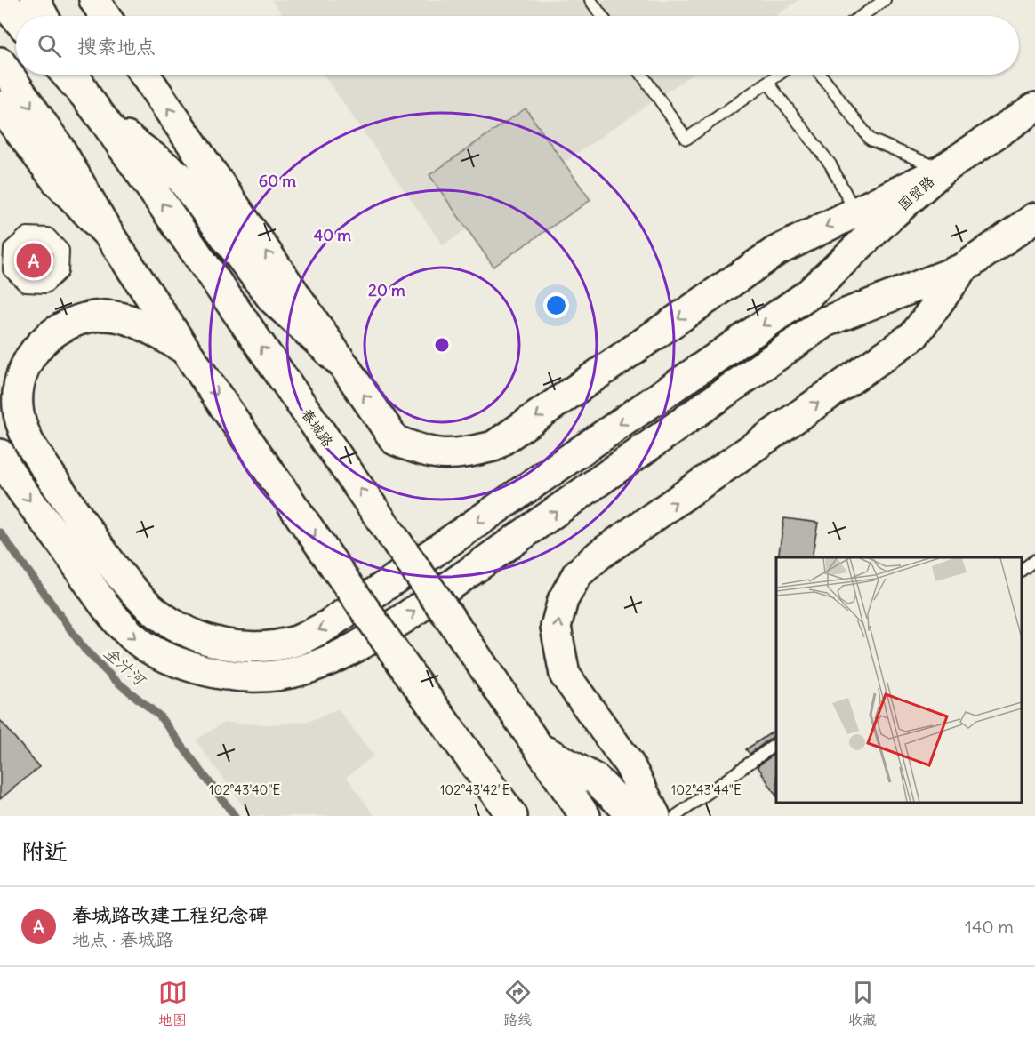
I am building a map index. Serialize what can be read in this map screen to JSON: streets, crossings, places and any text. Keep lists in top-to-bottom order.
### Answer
{
  "streets": {
    "main road": ["国贸路", "春城路"]
  },
  "water": ["金汁河"],
  "page": {
    "search": "搜索地点",
    "pins": "A",
    "heading": "附近",
    "list": [
      {
        "mark": "A",
        "name": "春城路改建工程纪念碑",
        "note": "地点 · 春城路",
        "value": "140 m"
      }
    ],
    "nav": ["地图", "路线", "收藏"]
  },
  "coordinates": ["102°43'40\"E", "102°43'42\"E", "102°43'44\"E"],
  "rings": ["60 m", "40 m", "20 m"]
}
